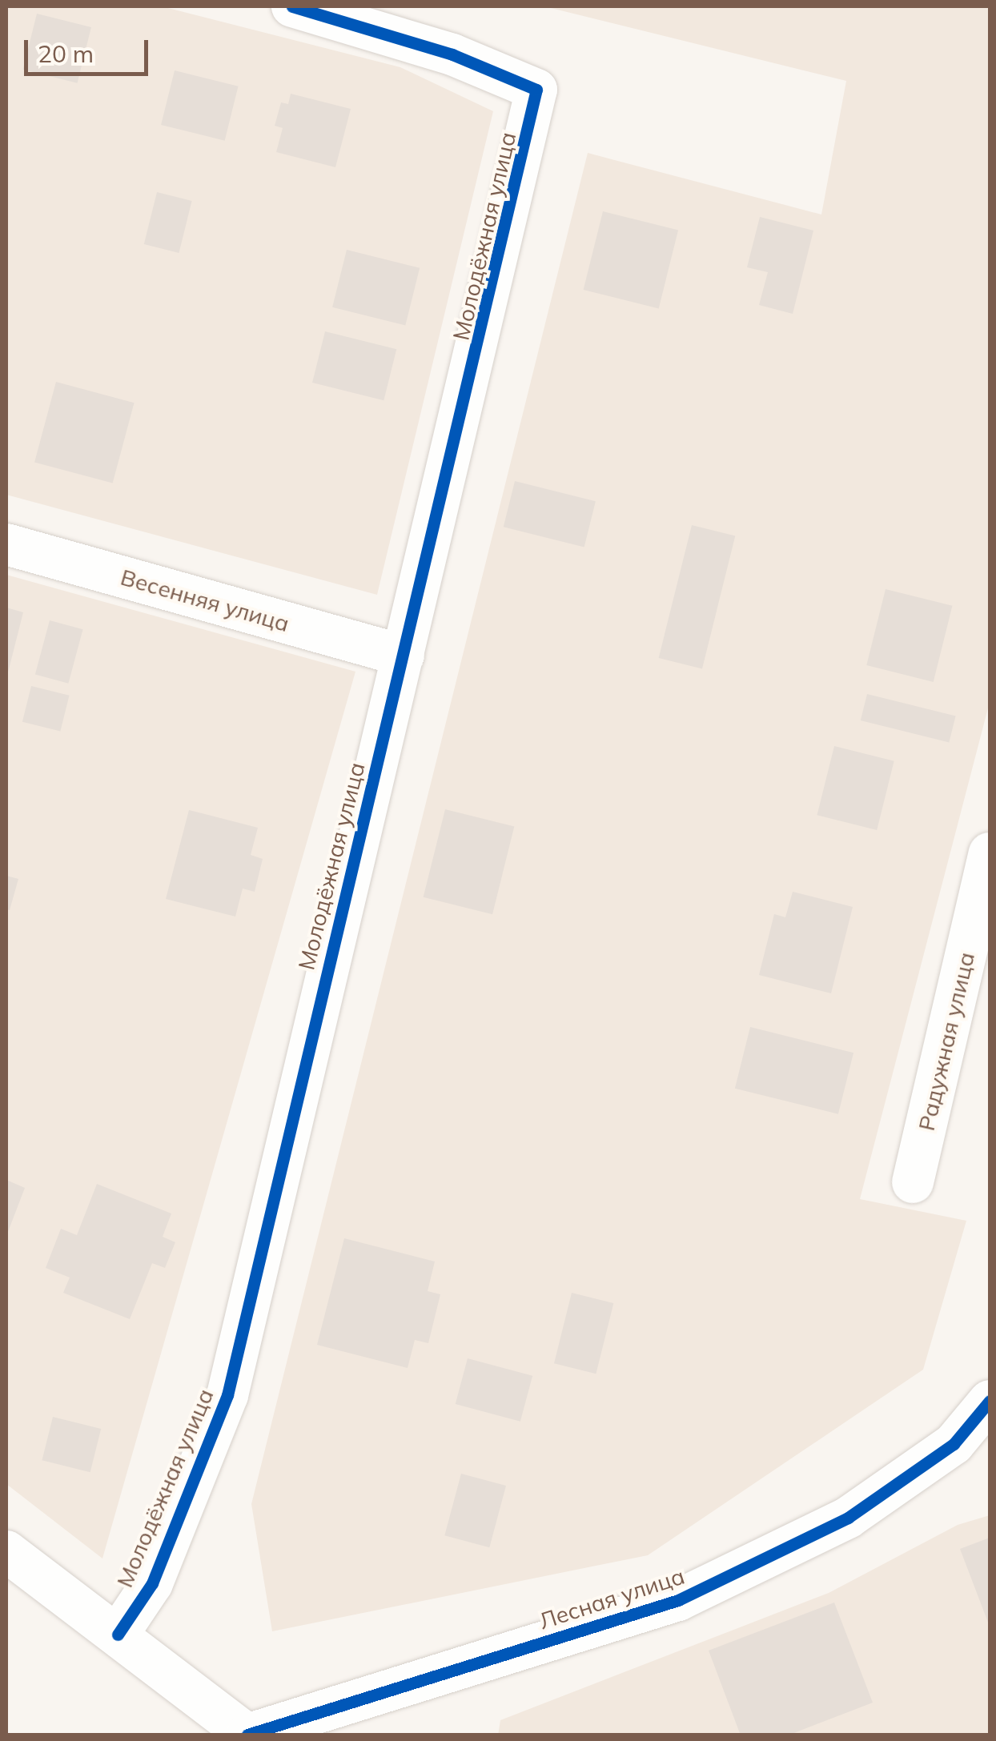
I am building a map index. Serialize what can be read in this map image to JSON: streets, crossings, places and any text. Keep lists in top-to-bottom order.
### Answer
{
  "streets": {
    "street": [
      "Молодёжная улица",
      "Весенняя улица",
      "Радужная улица",
      "Лесная улица"
    ]
  },
  "crossings": [
    ["Молодёжная улица", "Весенняя улица"]
  ],
  "scale_bar": "20 m"
}
